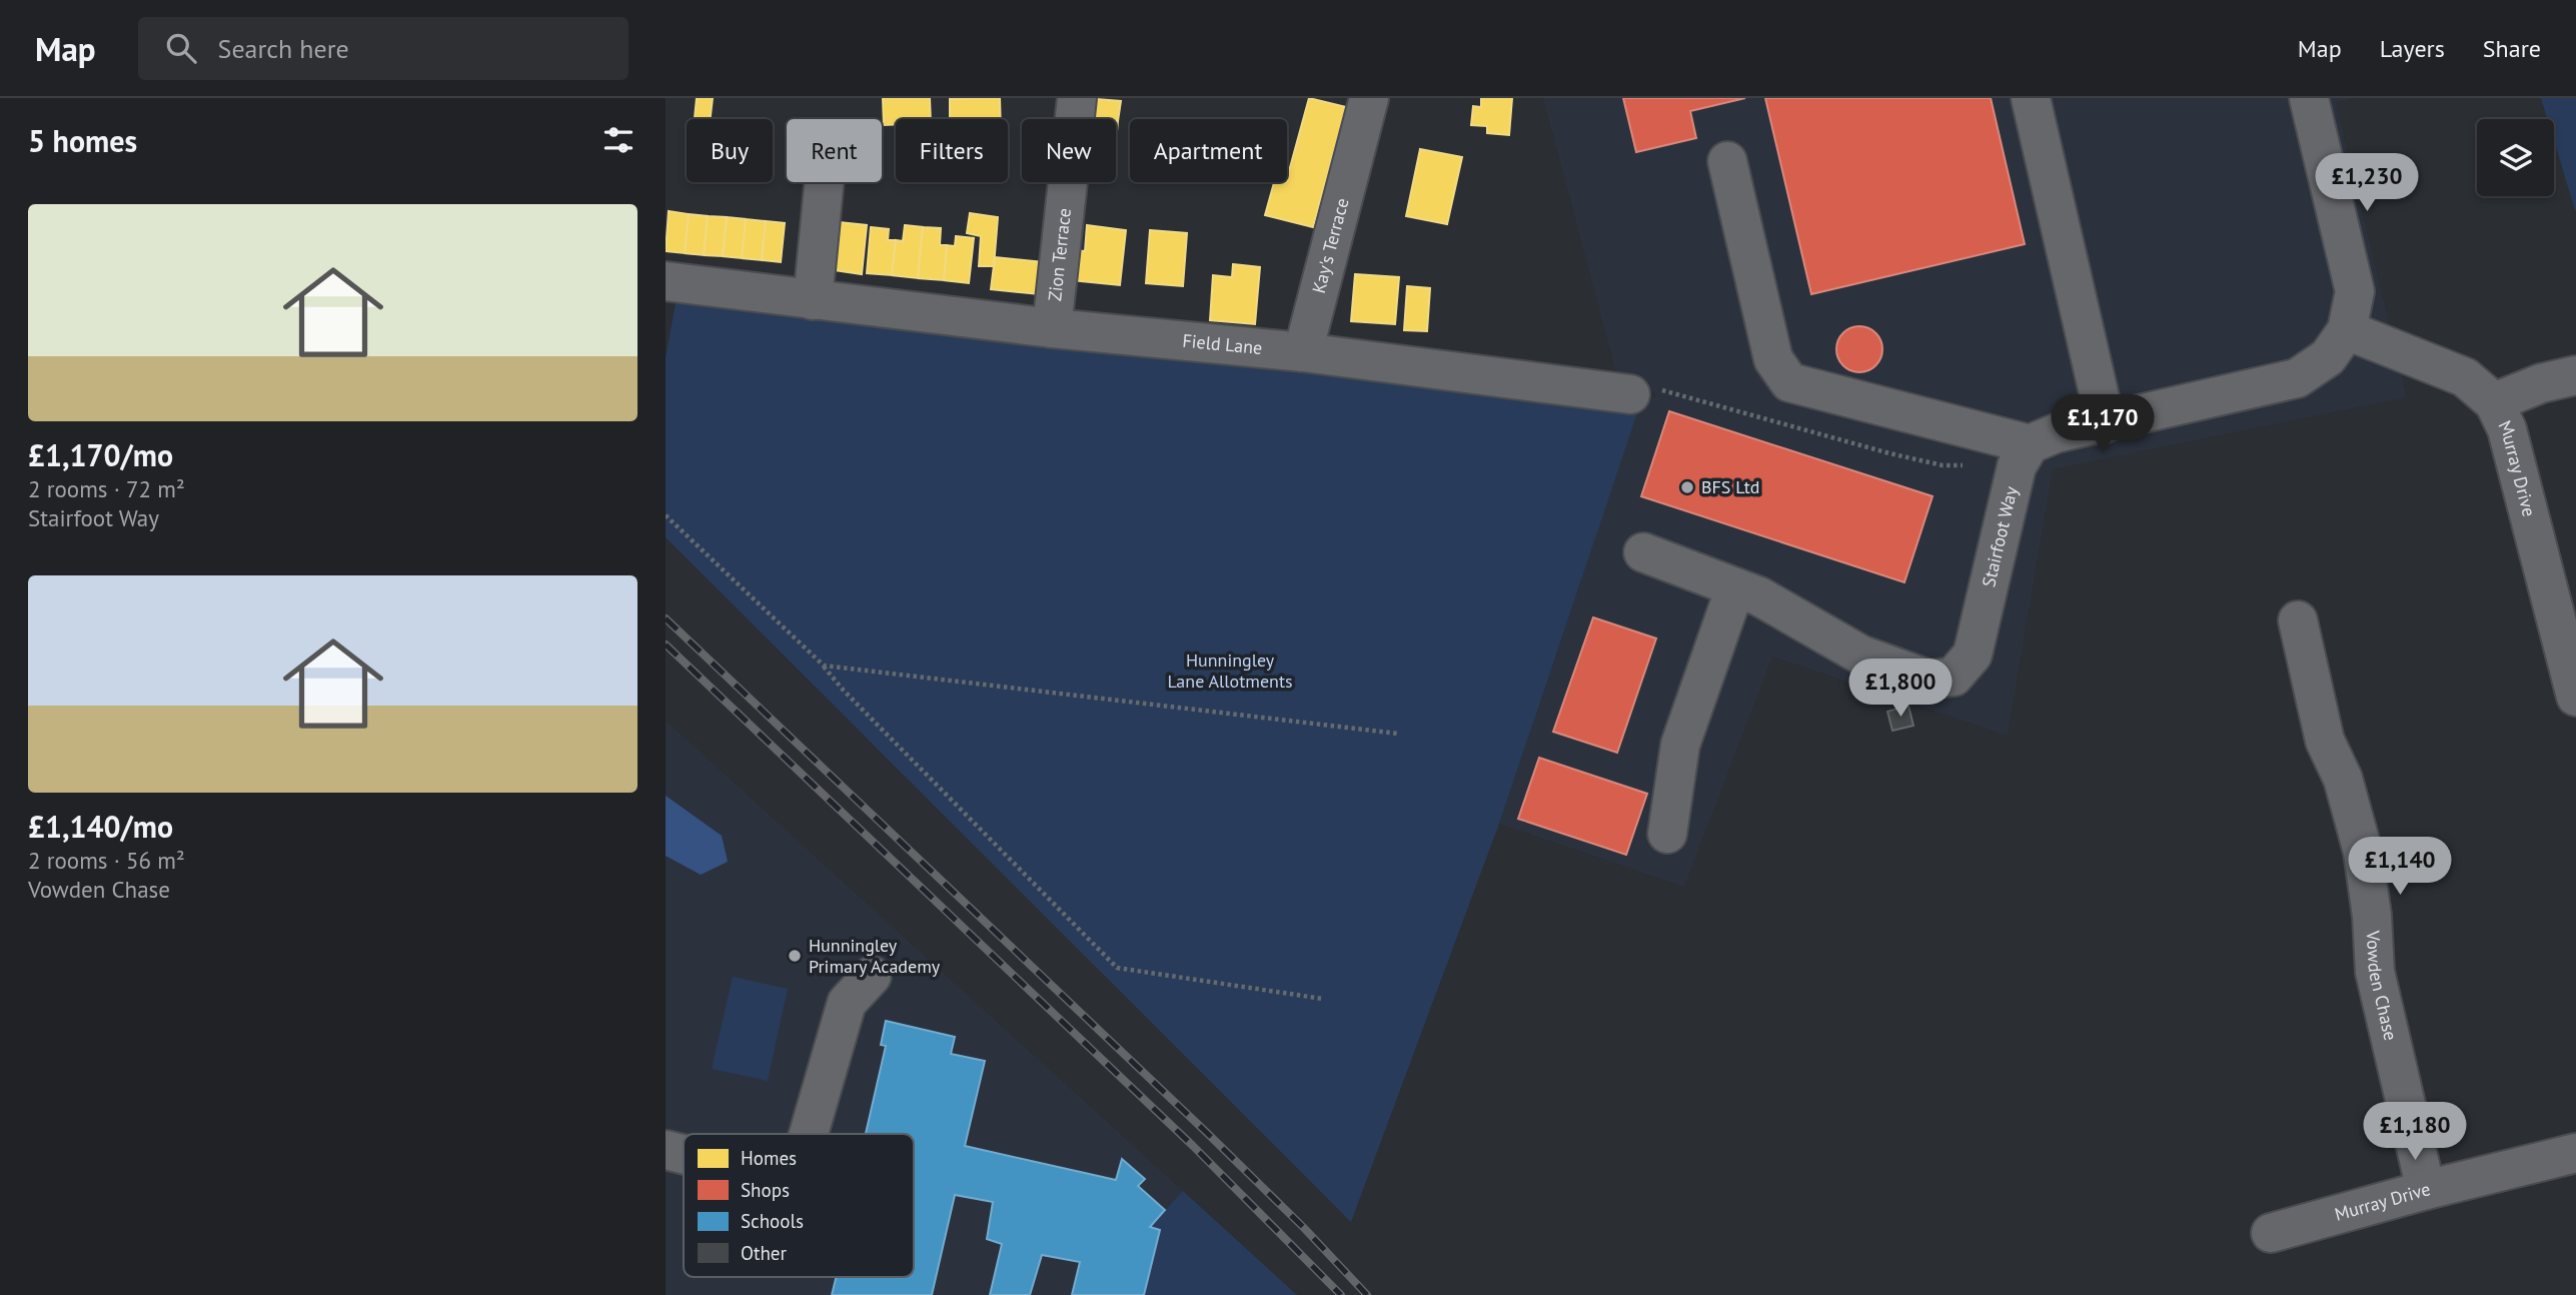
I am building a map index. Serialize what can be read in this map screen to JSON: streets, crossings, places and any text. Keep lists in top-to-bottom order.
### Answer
{
  "streets": {
    "street": [
      "Kay's Terrace",
      "Zion Terrace",
      "Field Lane",
      "Murray Drive",
      "Stairfoot Way",
      "Vowden Chase"
    ]
  },
  "crossings": [
    ["Kay's Terrace", "Field Lane"],
    ["Zion Terrace", "Field Lane"],
    ["Murray Drive", "Vowden Chase"]
  ],
  "parks": ["Hunningley Lane Allotments"],
  "places": ["BFS Ltd", "Hunningley Primary Academy"],
  "legend": [
    "Homes",
    "Shops",
    "Schools",
    "Other"
  ],
  "page": {
    "header": "Map",
    "search": "Search here",
    "nav": ["Map", "Layers", "Share"],
    "heading": "5 homes",
    "chip": [
      "Buy",
      "Rent",
      "Filters",
      "New",
      "Apartment"
    ],
    "price": [
      "£1,230",
      "£1,170",
      "£1,800",
      "£1,140",
      "£1,180"
    ],
    "list": [
      {
        "name": "£1,170/mo",
        "note": "2 rooms · 72 m² · Stairfoot Way"
      },
      {
        "name": "£1,140/mo",
        "note": "2 rooms · 56 m² · Vowden Chase"
      }
    ]
  }
}
